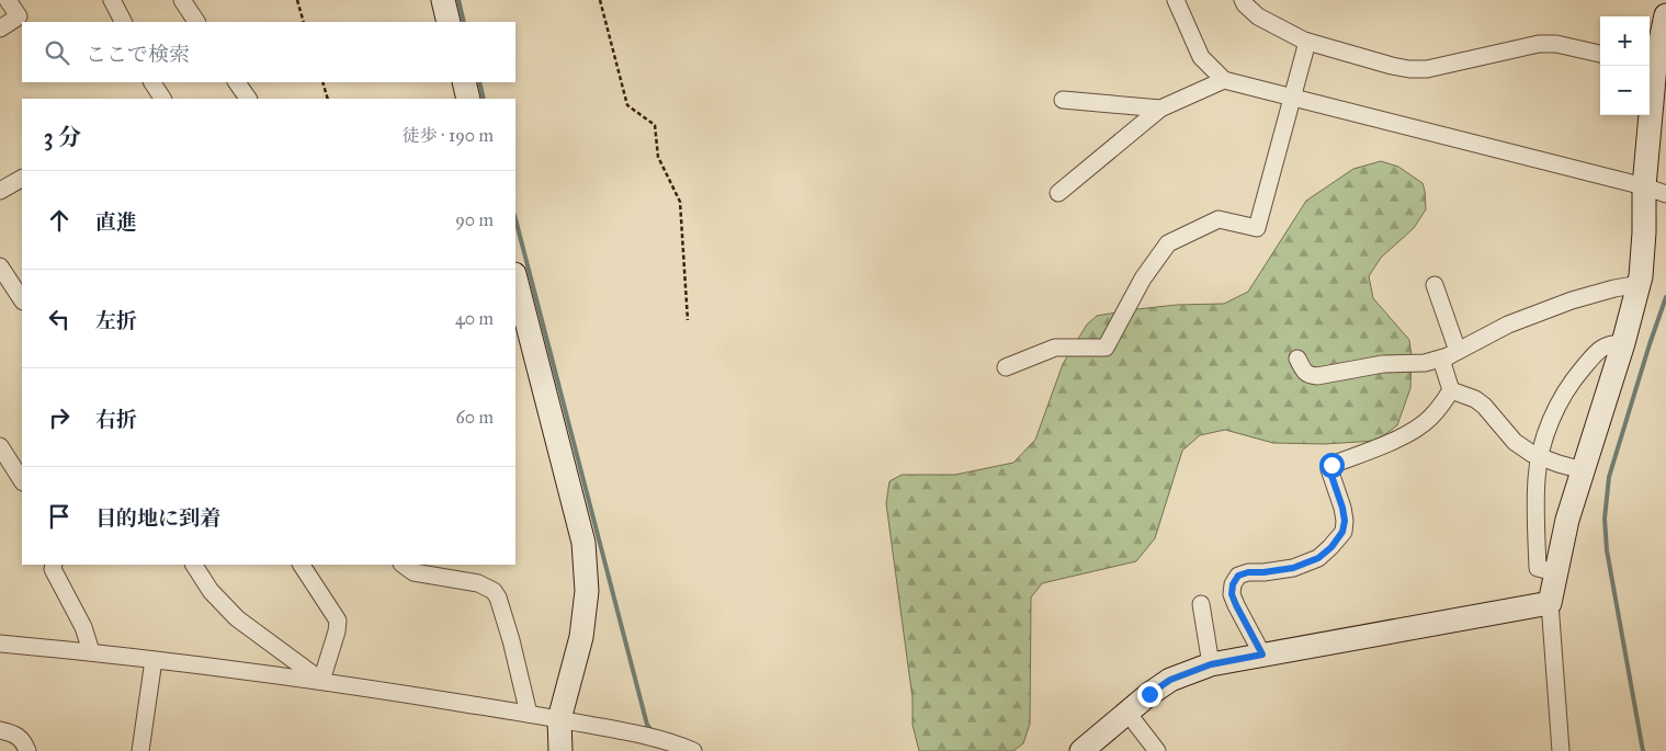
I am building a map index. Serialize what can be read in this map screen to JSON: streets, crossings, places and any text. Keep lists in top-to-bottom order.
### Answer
{
  "page": {
    "map_buttons": ["+", "−"],
    "search": "ここで検索",
    "heading": ["3 分", "徒歩 · 190 m"],
    "list": [
      ["直進", "90 m"],
      ["左折", "40 m"],
      ["右折", "60 m"],
      "目的地に到着"
    ]
  }
}
